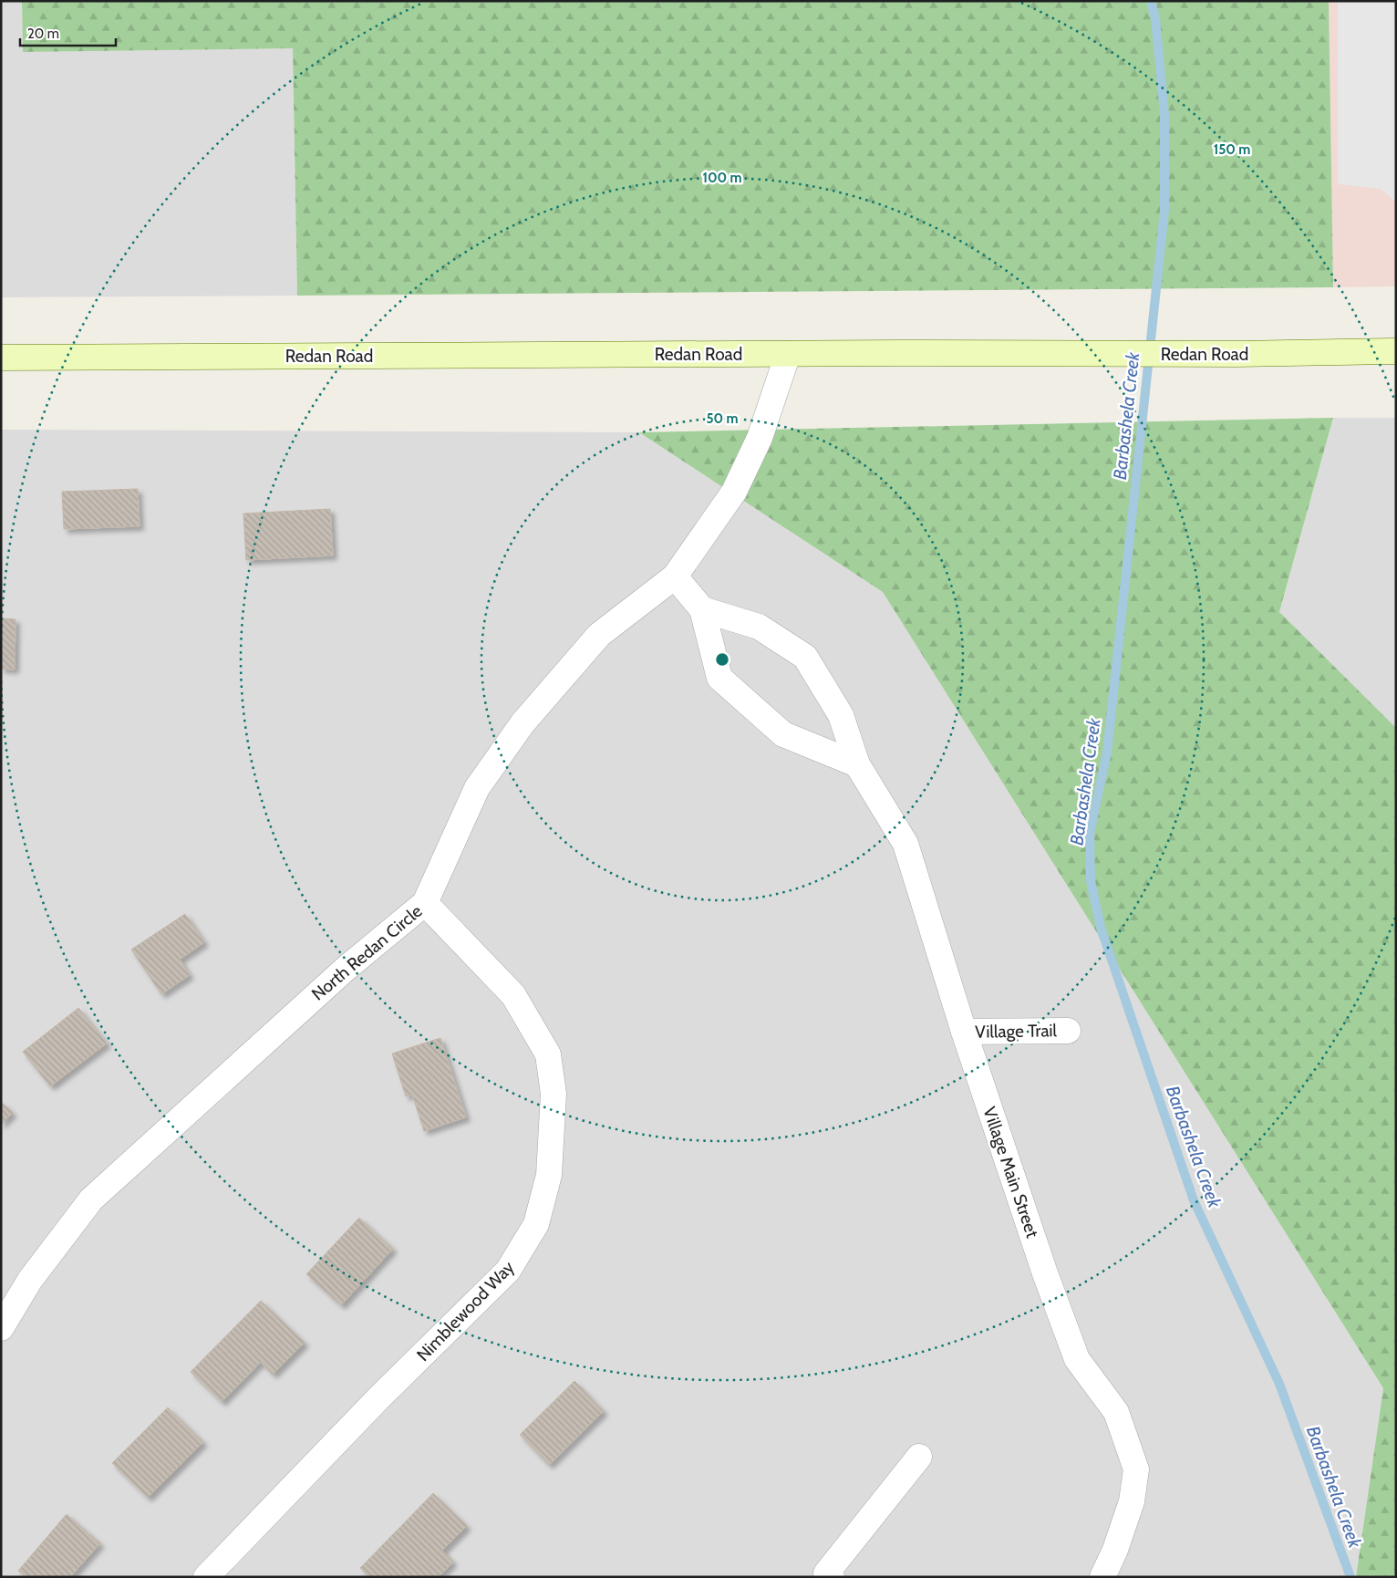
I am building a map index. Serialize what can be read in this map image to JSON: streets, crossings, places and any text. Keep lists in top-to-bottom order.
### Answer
{
  "streets": {
    "main road": ["Redan Road"],
    "street": [
      "North Redan Circle",
      "Village Trail",
      "Village Main Street",
      "Nimblewood Way"
    ]
  },
  "crossings": [
    ["Redan Road", "North Redan Circle"],
    ["North Redan Circle", "Nimblewood Way"],
    ["Village Trail", "Village Main Street"]
  ],
  "water": ["Barbashela Creek"],
  "scale_bar": "20 m",
  "rings": ["150 m", "100 m", "50 m"]
}
